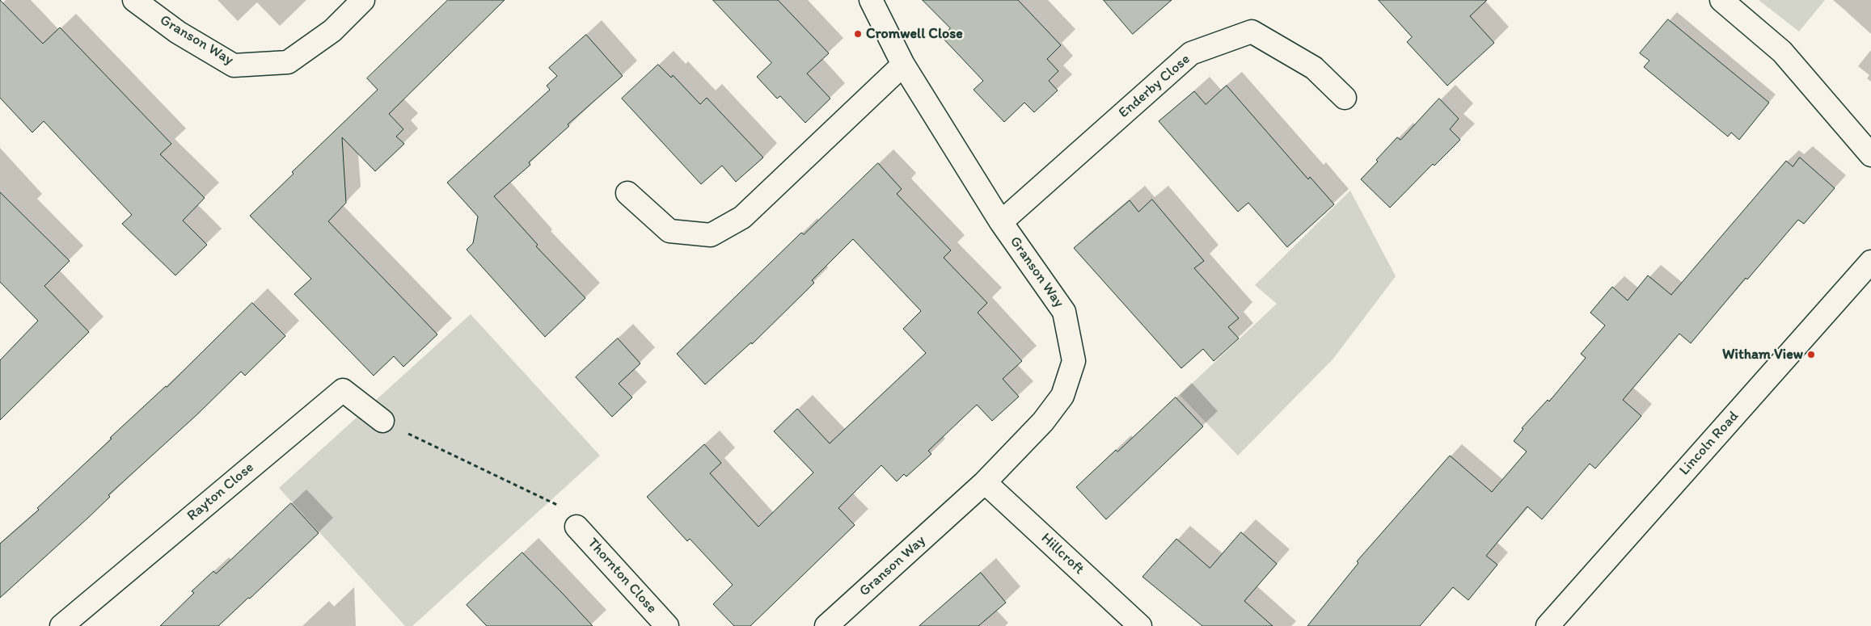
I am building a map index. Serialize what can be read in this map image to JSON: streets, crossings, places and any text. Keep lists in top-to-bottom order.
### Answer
{
  "streets": {
    "street": [
      "Granson Way",
      "Enderby Close",
      "Lincoln Road",
      "Rayton Close",
      "Hillcroft",
      "Thornton Close"
    ]
  },
  "crossings": [
    ["Granson Way", "Enderby Close"],
    ["Granson Way", "Hillcroft"]
  ],
  "places": ["Cromwell Close", "Witham View"]
}
